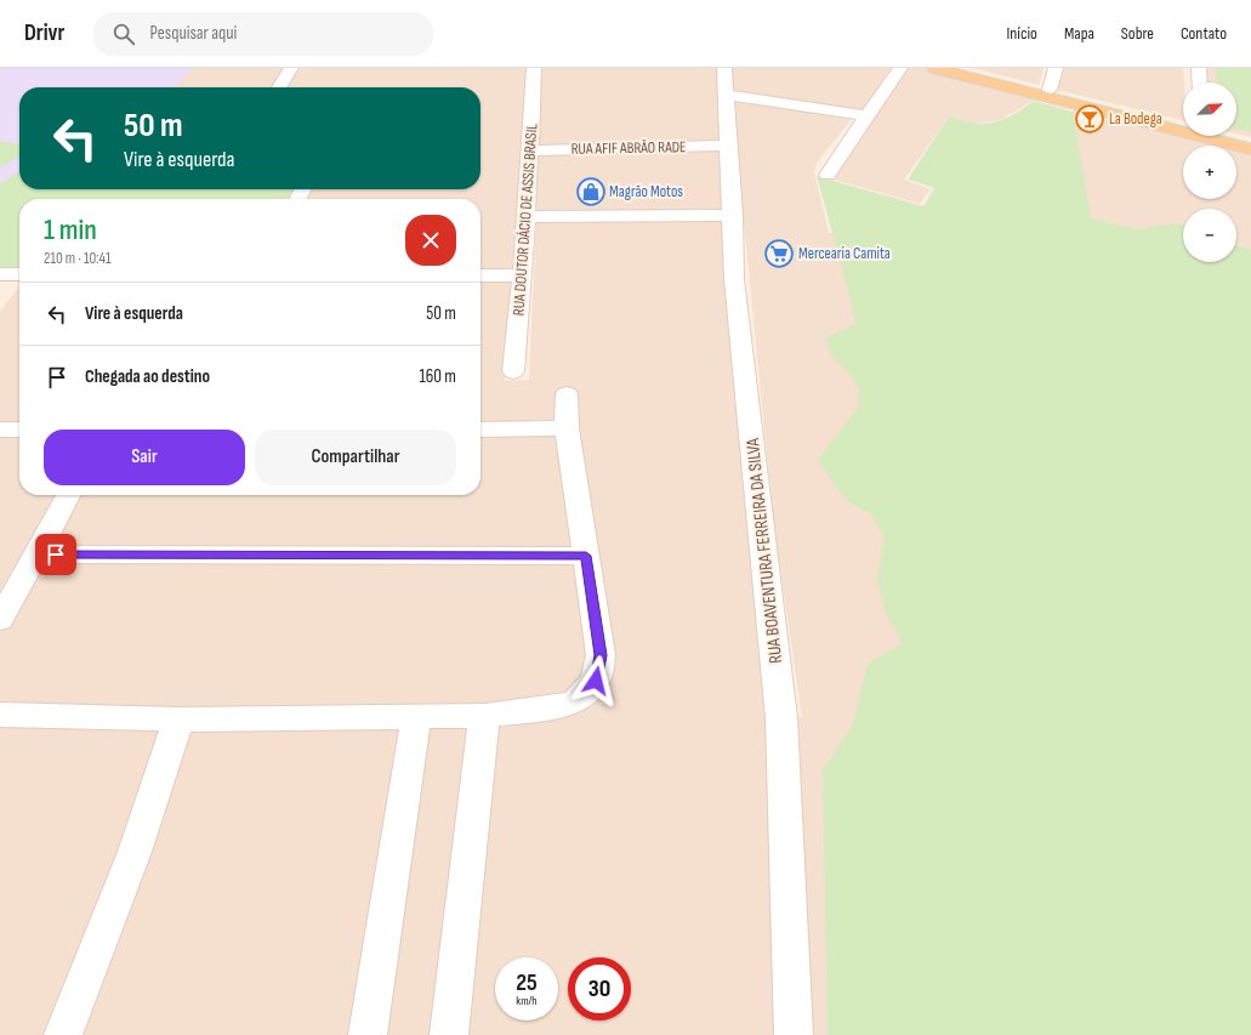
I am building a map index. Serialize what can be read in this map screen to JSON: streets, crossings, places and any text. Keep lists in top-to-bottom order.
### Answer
{
  "streets": {
    "street": ["RUA AFIF ABRÃO RADE", "RUA DOUTOR DÁCIO DE ASSIS BRASIL", "RUA BOAVENTURA FERREIRA DA SILVA"]
  },
  "crossings": [
    ["RUA AFIF ABRÃO RADE", "RUA DOUTOR DÁCIO DE ASSIS BRASIL"],
    ["RUA AFIF ABRÃO RADE", "RUA BOAVENTURA FERREIRA DA SILVA"]
  ],
  "places": {
    "bar": ["La Bodega"],
    "shop": ["Magrão Motos"],
    "supermarket": ["Mercearia Camita"]
  },
  "north": "top right",
  "page": {
    "header": "Drivr",
    "search": "Pesquisar aqui",
    "nav": [
      "Início",
      "Mapa",
      "Sobre",
      "Contato"
    ],
    "map_buttons": ["+", "−"],
    "turn": ["50 m", "Vire à esquerda"],
    "heading": ["1 min", "210 m · 10:41"],
    "list": [
      {
        "name": "Vire à esquerda",
        "value": "50 m"
      },
      {
        "name": "Chegada ao destino",
        "value": "160 m"
      }
    ],
    "buttons": ["Sair", "Compartilhar"],
    "speed": "25 km/h",
    "limit": "30"
  }
}
